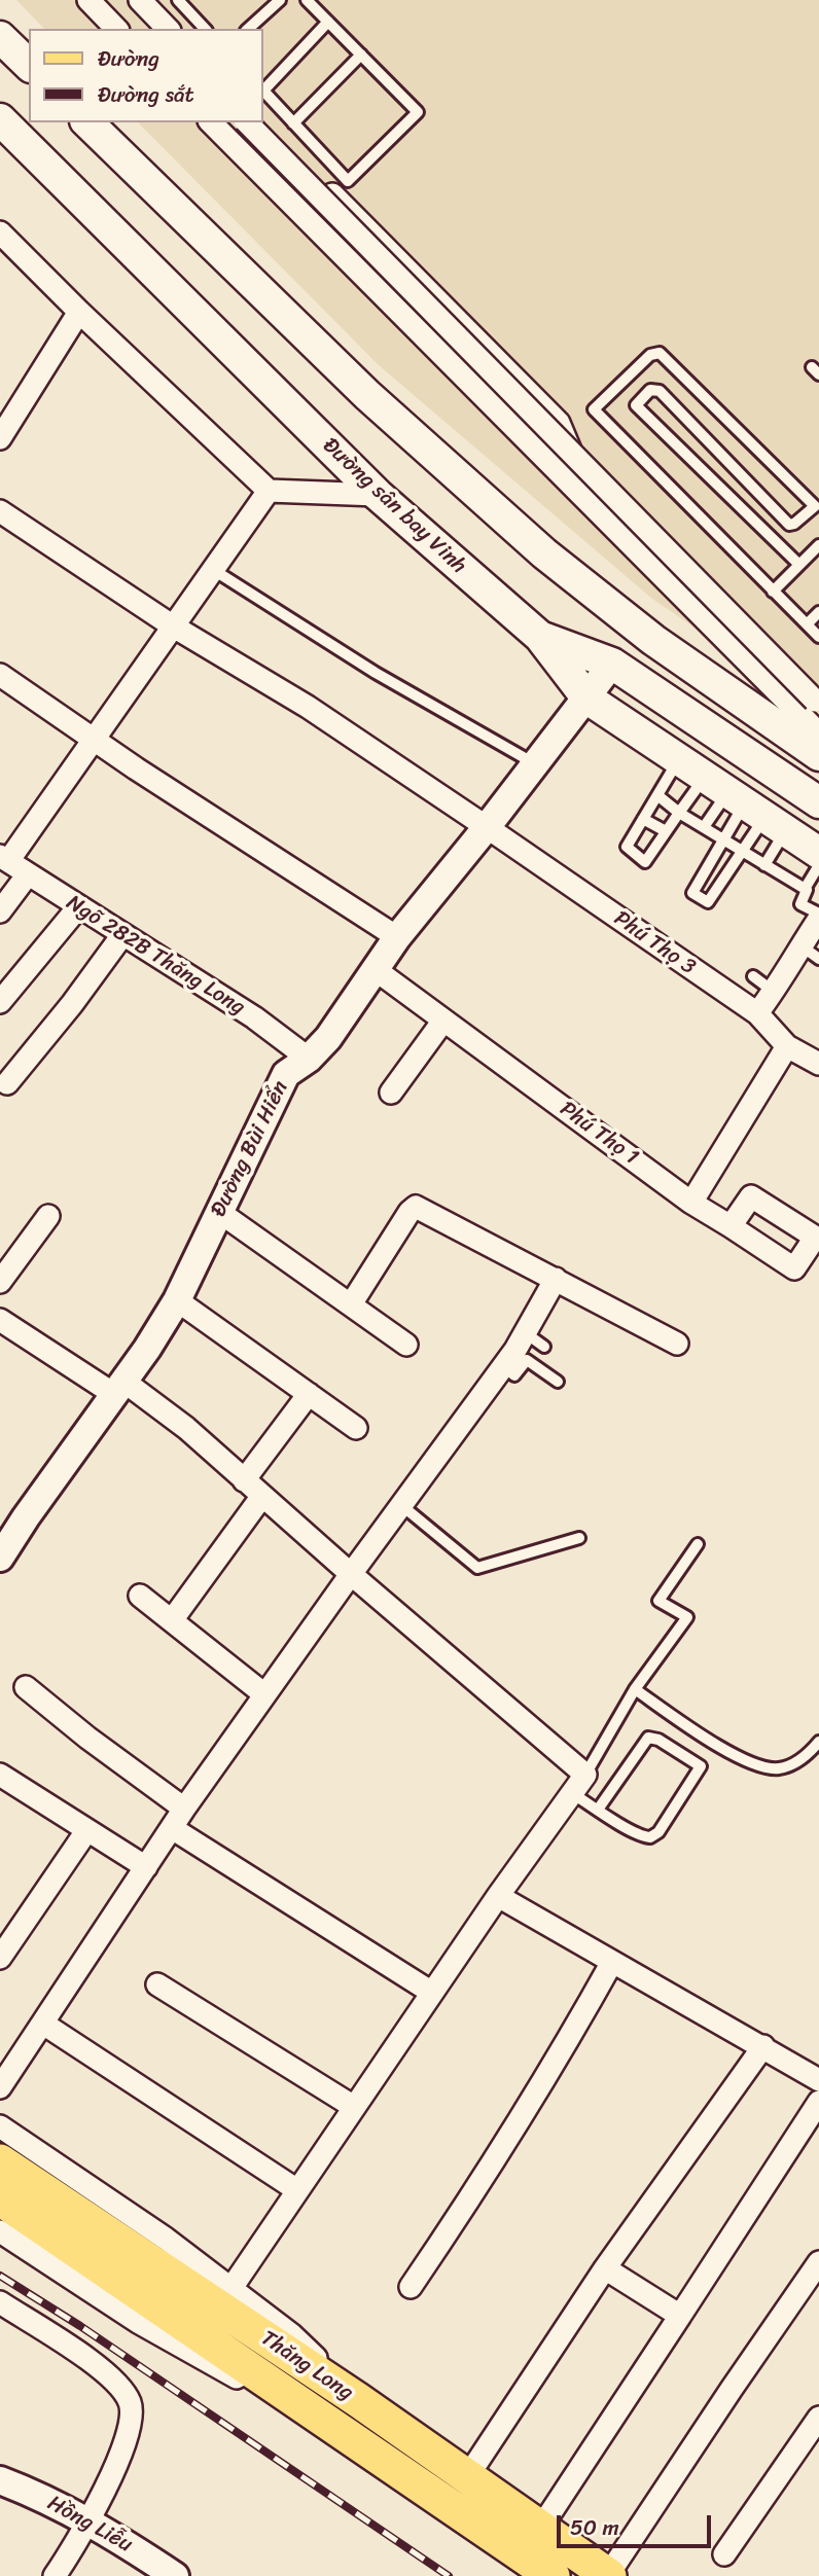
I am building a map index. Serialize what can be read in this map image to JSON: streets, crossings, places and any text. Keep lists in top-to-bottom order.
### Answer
{
  "streets": {
    "main road": ["Đường sân bay Vinh", "Thăng Long"],
    "street": [
      "Phú Thọ 3",
      "Ngõ 282B Thăng Long",
      "Phú Thọ 1",
      "Đường Bùi Hiển",
      "Hồng Liễu"
    ]
  },
  "crossings": [
    ["Đường sân bay Vinh", "Đường Bùi Hiển"],
    ["Phú Thọ 3", "Đường Bùi Hiển"],
    ["Ngõ 282B Thăng Long", "Đường Bùi Hiển"],
    ["Phú Thọ 1", "Đường Bùi Hiển"]
  ],
  "legend": ["Đường", "Đường sắt"],
  "scale_bar": "50 m"
}
